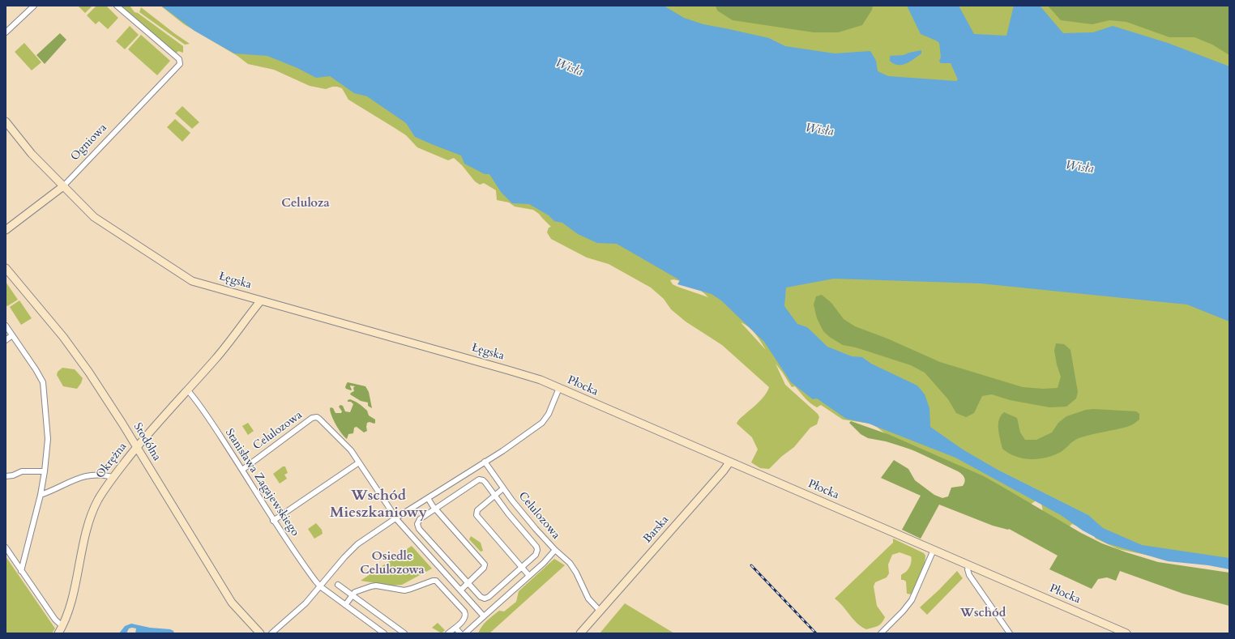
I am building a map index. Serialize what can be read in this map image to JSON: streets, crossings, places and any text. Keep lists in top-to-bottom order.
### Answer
{
  "streets": {
    "street": [
      "Ogniowa",
      "Łęgska",
      "Płocka",
      "Celulozowa",
      "Stodólna",
      "Okrężna",
      "Stanisława Zagajewskiego",
      "Barska"
    ]
  },
  "crossings": [
    ["Ogniowa", "Łęgska"],
    ["Łęgska", "Płocka"],
    ["Łęgska", "Okrężna"],
    ["Płocka", "Barska"],
    ["Celulozowa", "Stanisława Zagajewskiego"],
    ["Stodólna", "Okrężna"],
    ["Okrężna", "Stanisława Zagajewskiego"]
  ],
  "districts": [
    "Celuloza",
    "Wschód Mieszkaniowy",
    "Osiedle Celulozowa",
    "Wschód"
  ],
  "water": ["Wisła"]
}
